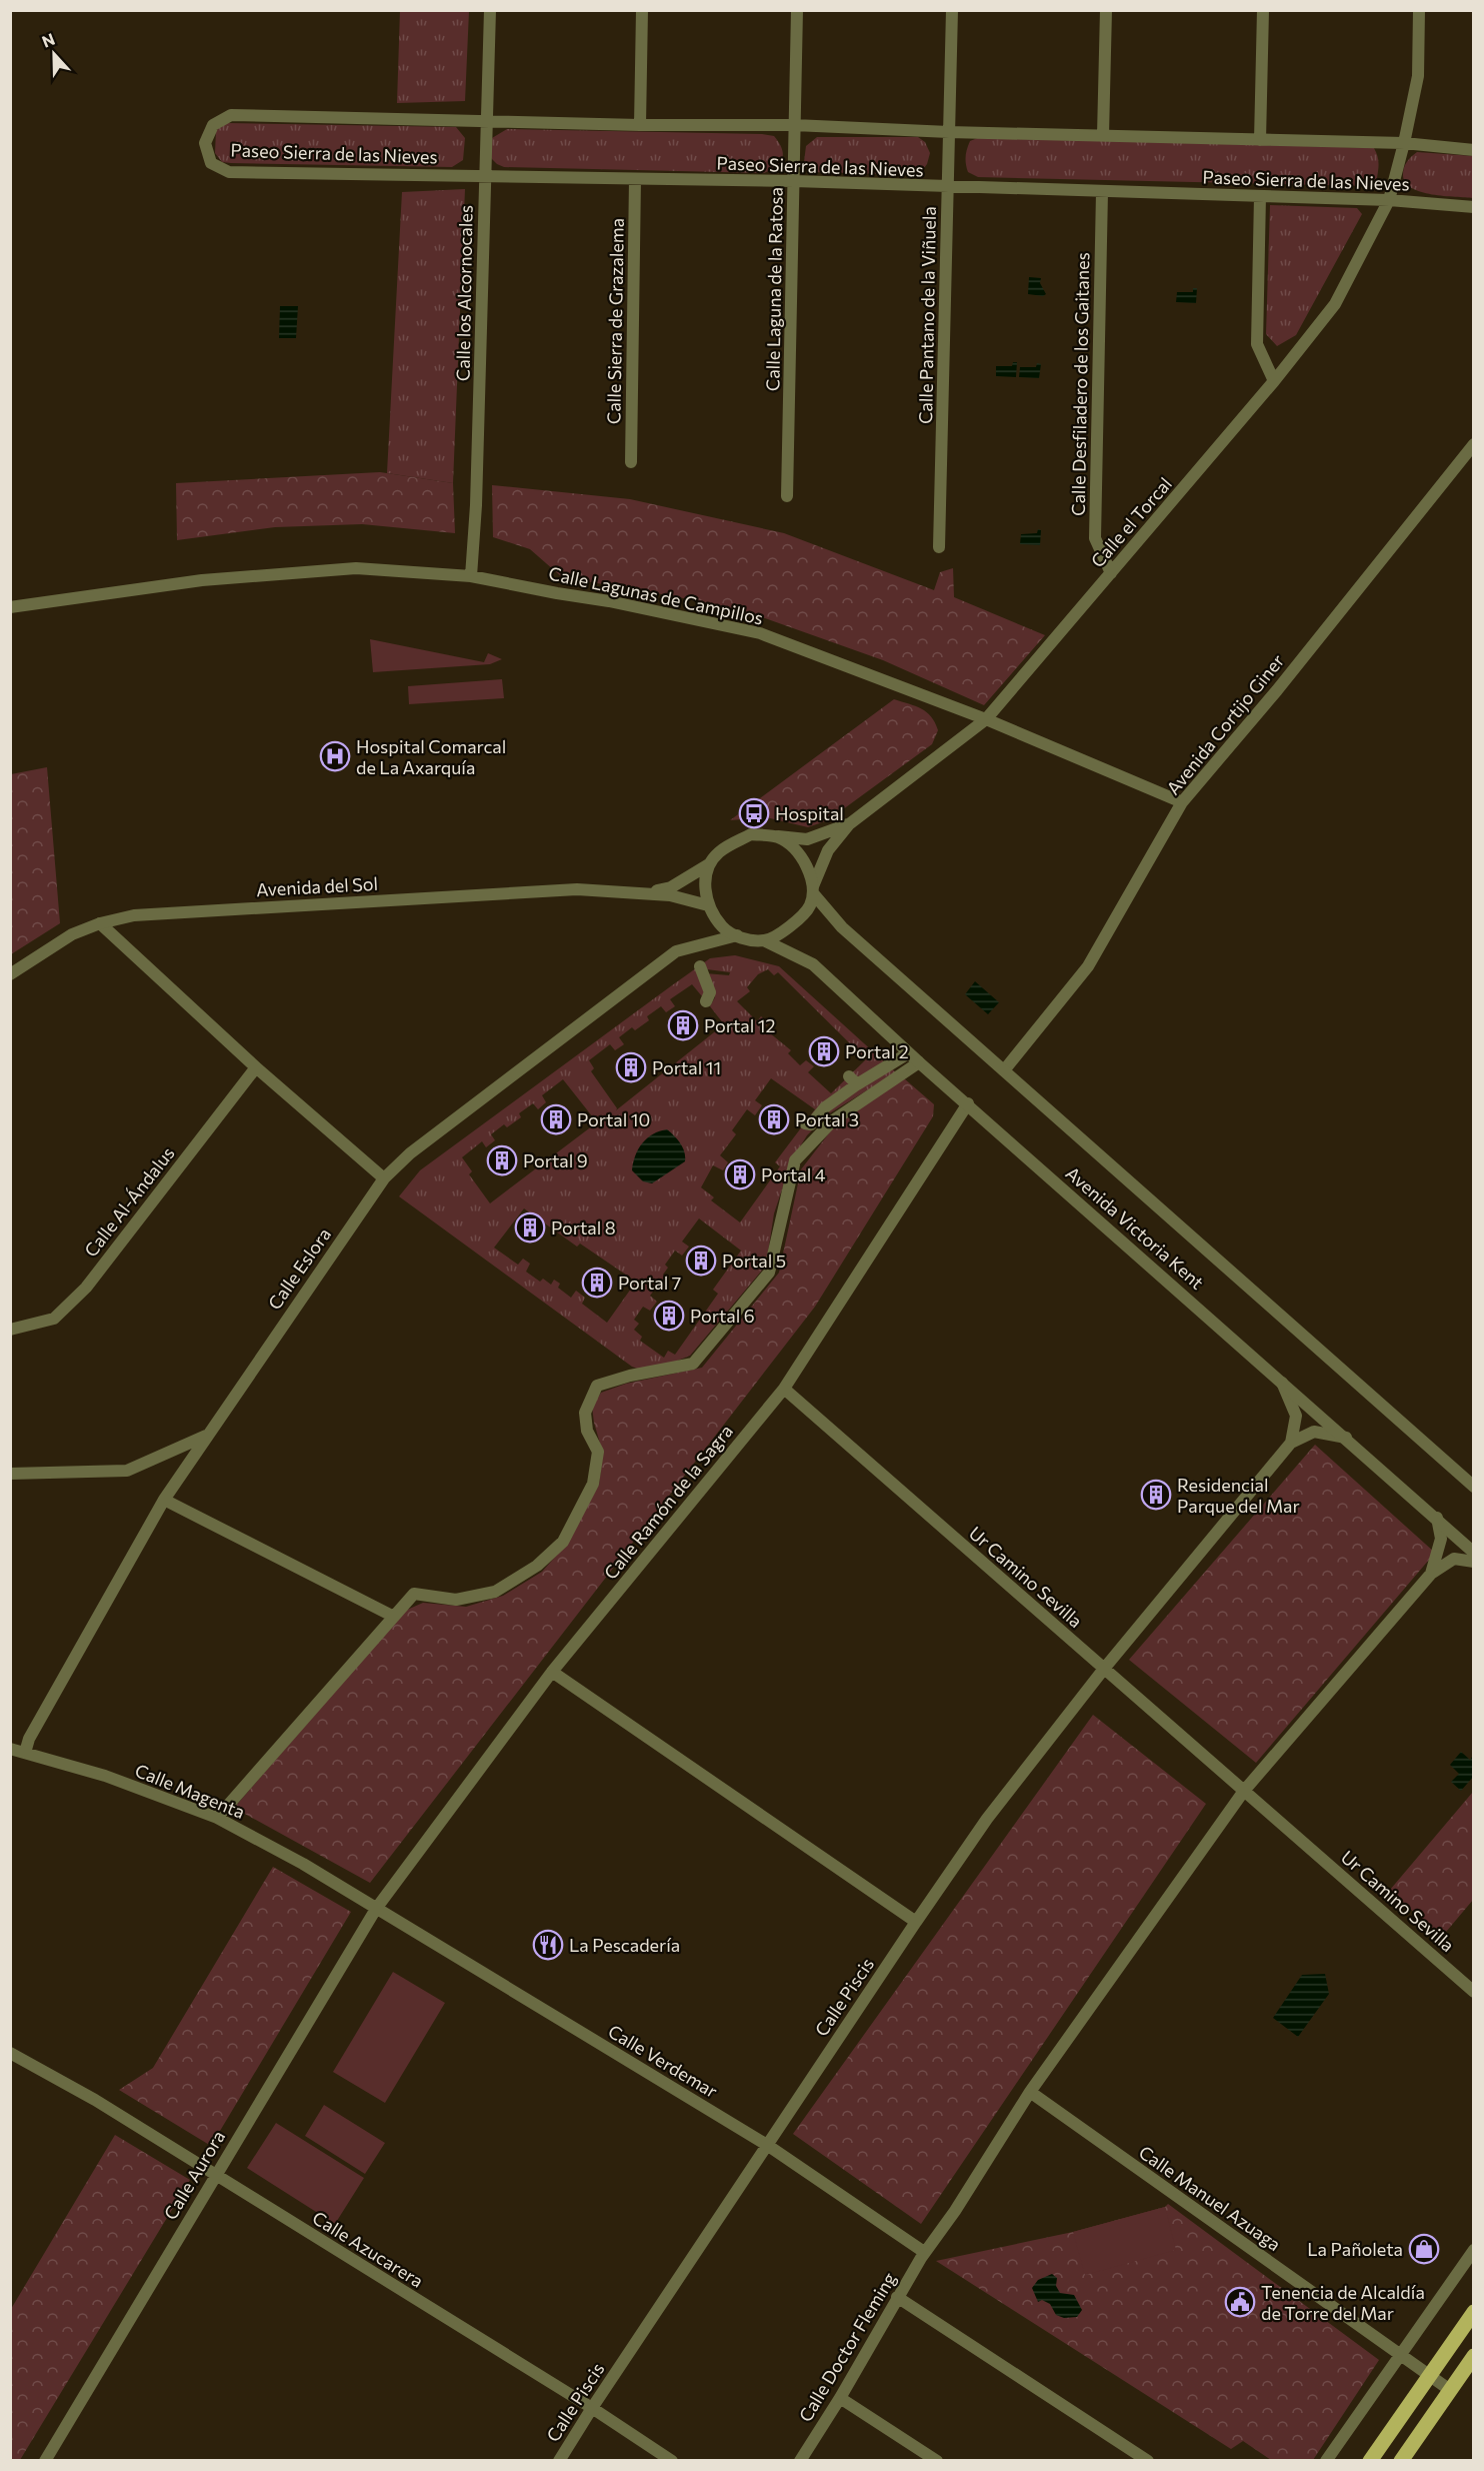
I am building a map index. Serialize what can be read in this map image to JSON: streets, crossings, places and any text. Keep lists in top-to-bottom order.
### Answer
{
  "streets": {
    "street": [
      "Paseo Sierra de las Nieves",
      "Calle Laguna de la Ratosa",
      "Calle los Alcornocales",
      "Calle Pantano de la Viñuela",
      "Calle Sierra de Grazalema",
      "Calle Desfiladero de los Gaitanes",
      "Calle el Torcal",
      "Calle Lagunas de Campillos",
      "Avenida Cortijo Giner",
      "Avenida del Sol",
      "Calle Al-Ándalus",
      "Avenida Victoria Kent",
      "Calle Eslora",
      "Calle Ramón de la Sagra",
      "Ur Camino Sevilla",
      "Calle Magenta",
      "Calle Piscis",
      "Calle Verdemar",
      "Calle Aurora",
      "Calle Manuel Azuaga",
      "Calle Azucarera",
      "Calle Doctor Fleming"
    ]
  },
  "crossings": [
    ["Paseo Sierra de las Nieves", "Calle Laguna de la Ratosa"],
    ["Paseo Sierra de las Nieves", "Calle los Alcornocales"],
    ["Paseo Sierra de las Nieves", "Calle Pantano de la Viñuela"],
    ["Paseo Sierra de las Nieves", "Calle Sierra de Grazalema"],
    ["Paseo Sierra de las Nieves", "Calle Desfiladero de los Gaitanes"],
    ["Paseo Sierra de las Nieves", "Calle el Torcal"],
    ["Calle los Alcornocales", "Calle Lagunas de Campillos"],
    ["Calle Desfiladero de los Gaitanes", "Calle el Torcal"],
    ["Calle el Torcal", "Calle Lagunas de Campillos"],
    ["Calle Lagunas de Campillos", "Avenida Cortijo Giner"],
    ["Avenida Cortijo Giner", "Avenida Victoria Kent"],
    ["Avenida del Sol", "Avenida Victoria Kent"],
    ["Avenida del Sol", "Calle Eslora"],
    ["Avenida Victoria Kent", "Calle Eslora"],
    ["Avenida Victoria Kent", "Calle Ramón de la Sagra"],
    ["Calle Eslora", "Calle Magenta"],
    ["Calle Ramón de la Sagra", "Ur Camino Sevilla"],
    ["Calle Ramón de la Sagra", "Calle Magenta"],
    ["Calle Ramón de la Sagra", "Calle Verdemar"],
    ["Calle Ramón de la Sagra", "Calle Aurora"],
    ["Ur Camino Sevilla", "Calle Piscis"],
    ["Calle Magenta", "Calle Verdemar"],
    ["Calle Magenta", "Calle Aurora"],
    ["Calle Piscis", "Calle Verdemar"],
    ["Calle Piscis", "Calle Azucarera"],
    ["Calle Verdemar", "Calle Aurora"],
    ["Calle Verdemar", "Calle Doctor Fleming"],
    ["Calle Aurora", "Calle Azucarera"],
    ["Calle Manuel Azuaga", "Calle Doctor Fleming"]
  ],
  "places": {
    "hospital": ["Hospital Comarcal de La Axarquía"],
    "bus stop": ["Hospital"],
    "building": [
      "Portal 12",
      "Portal 2",
      "Portal 11",
      "Portal 10",
      "Portal 3",
      "Portal 9",
      "Portal 4",
      "Portal 8",
      "Portal 5",
      "Portal 7",
      "Portal 6",
      "Residencial Parque del Mar"
    ],
    "restaurant": ["La Pescadería"],
    "shop": ["La Pañoleta"],
    "public building": ["Tenencia de Alcaldía de Torre del Mar"]
  },
  "north": "top"
}
